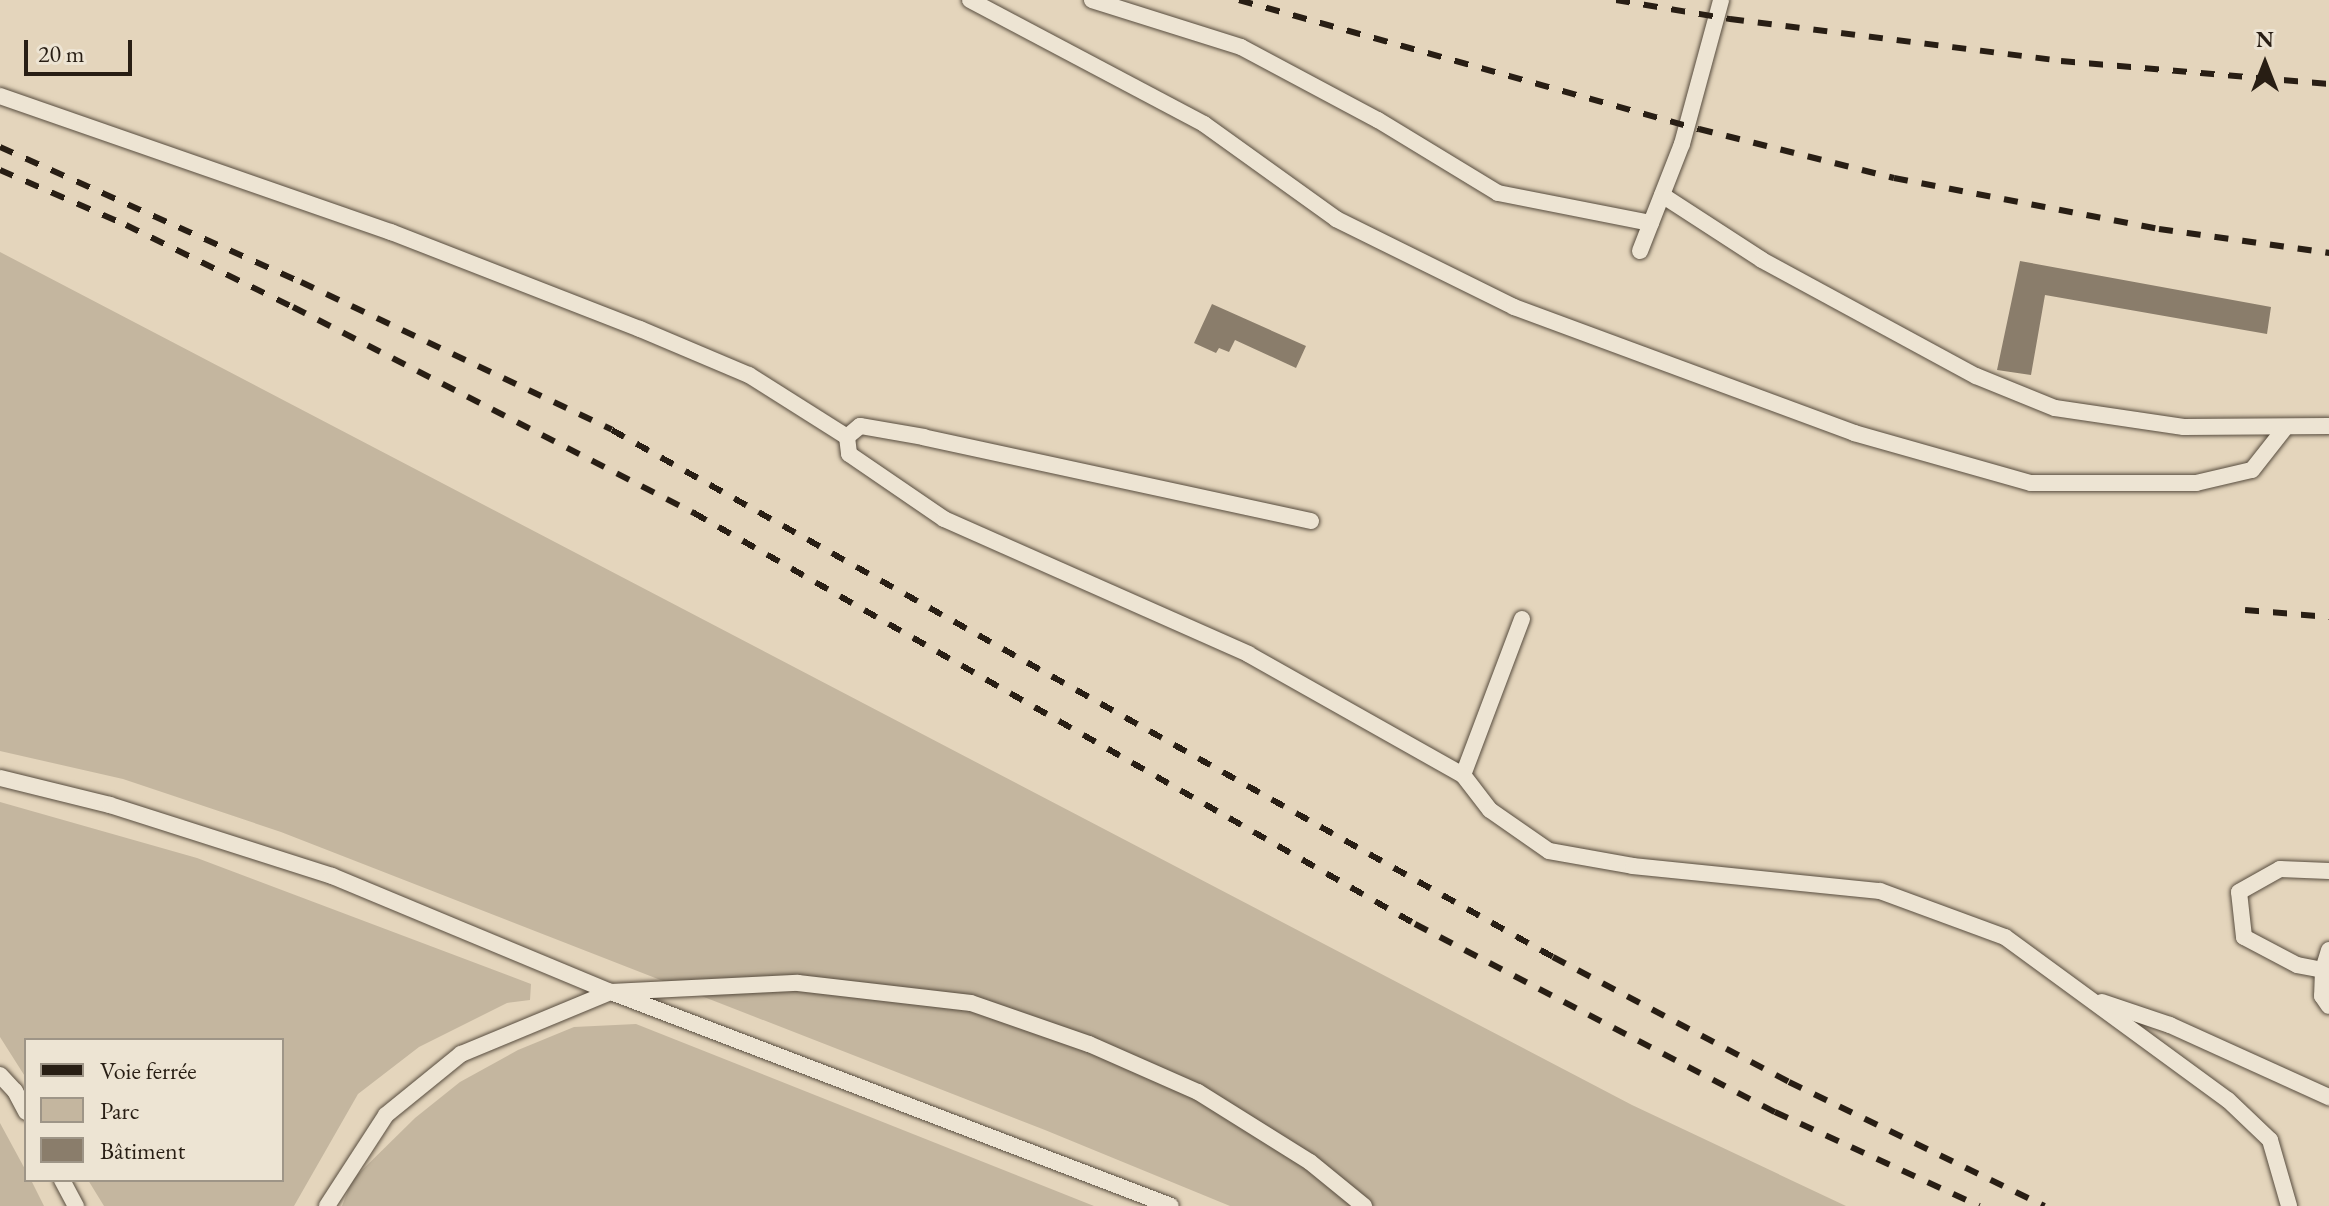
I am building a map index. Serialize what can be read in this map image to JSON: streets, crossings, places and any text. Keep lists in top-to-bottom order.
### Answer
{
  "legend": ["Voie ferrée", "Parc", "Bâtiment"],
  "scale_bar": "20 m",
  "north": "top"
}
